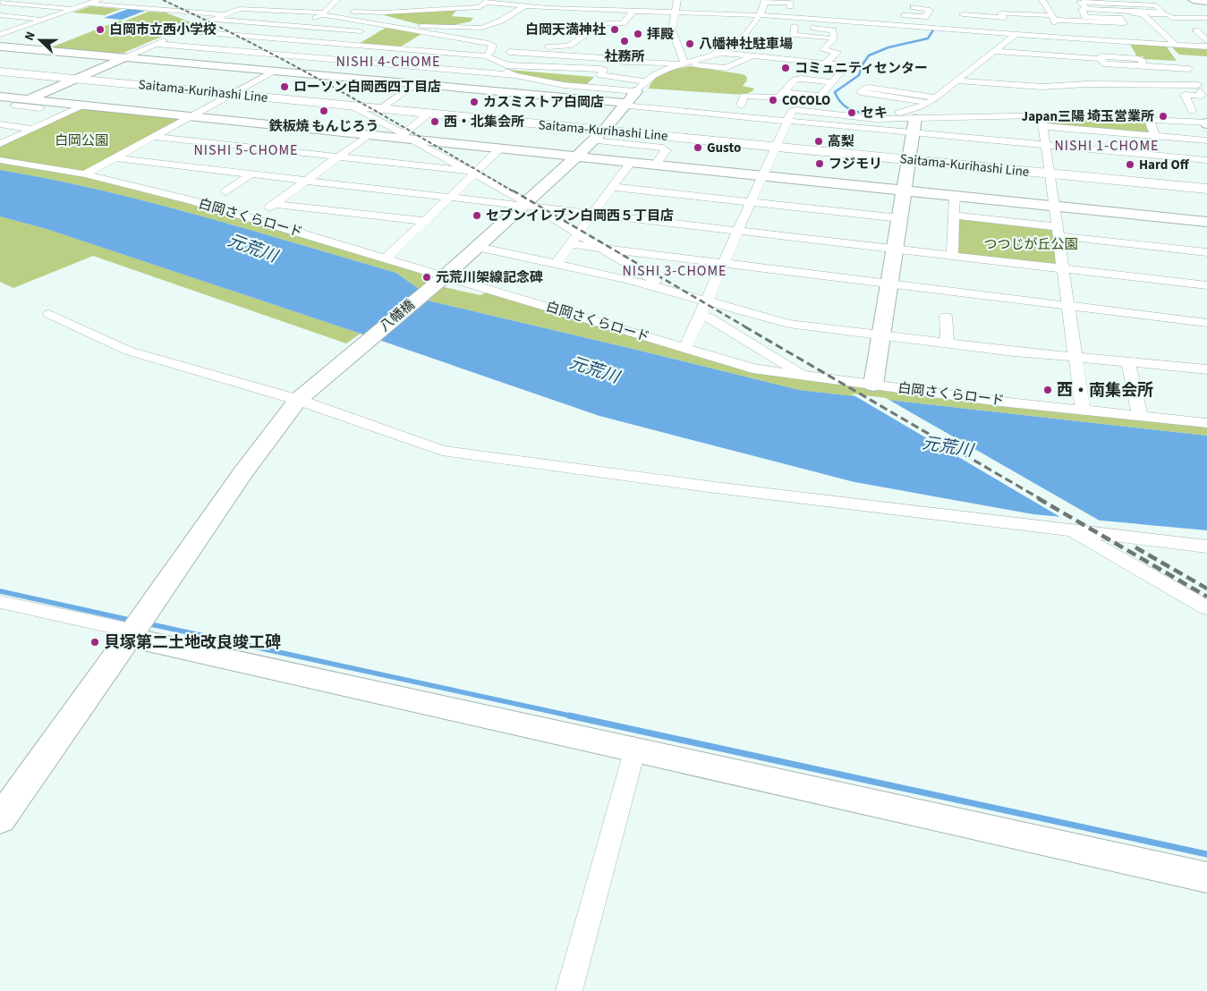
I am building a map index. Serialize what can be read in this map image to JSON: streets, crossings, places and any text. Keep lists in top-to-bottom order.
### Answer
{
  "streets": {
    "main road": ["Saitama-Kurihashi Line"],
    "street": ["白岡さくらロード", "八幡橋"]
  },
  "crossings": [
    ["Saitama-Kurihashi Line", "八幡橋"],
    ["白岡さくらロード", "八幡橋"]
  ],
  "districts": [
    "NISHI 4-CHOME",
    "NISHI 1-CHOME",
    "NISHI 5-CHOME",
    "NISHI 3-CHOME"
  ],
  "water": ["元荒川"],
  "parks": ["白岡公園", "つつじが丘公園"],
  "places": [
    "白岡市立西小学校",
    "白岡天満神社",
    "拝殿",
    "社務所",
    "八幡神社駐車場",
    "コミュニティセンター",
    "ローソン白岡西四丁目店",
    "COCOLO",
    "カスミストア白岡店",
    "鉄板焼 もんじろう",
    "セキ",
    "Japan三陽 埼玉営業所",
    "西・北集会所",
    "高梨",
    "Gusto",
    "フジモリ",
    "Hard Off",
    "セブンイレブン白岡西５丁目店",
    "元荒川架線記念碑",
    "西・南集会所",
    "貝塚第二土地改良竣工碑"
  ],
  "north": "left"
}
